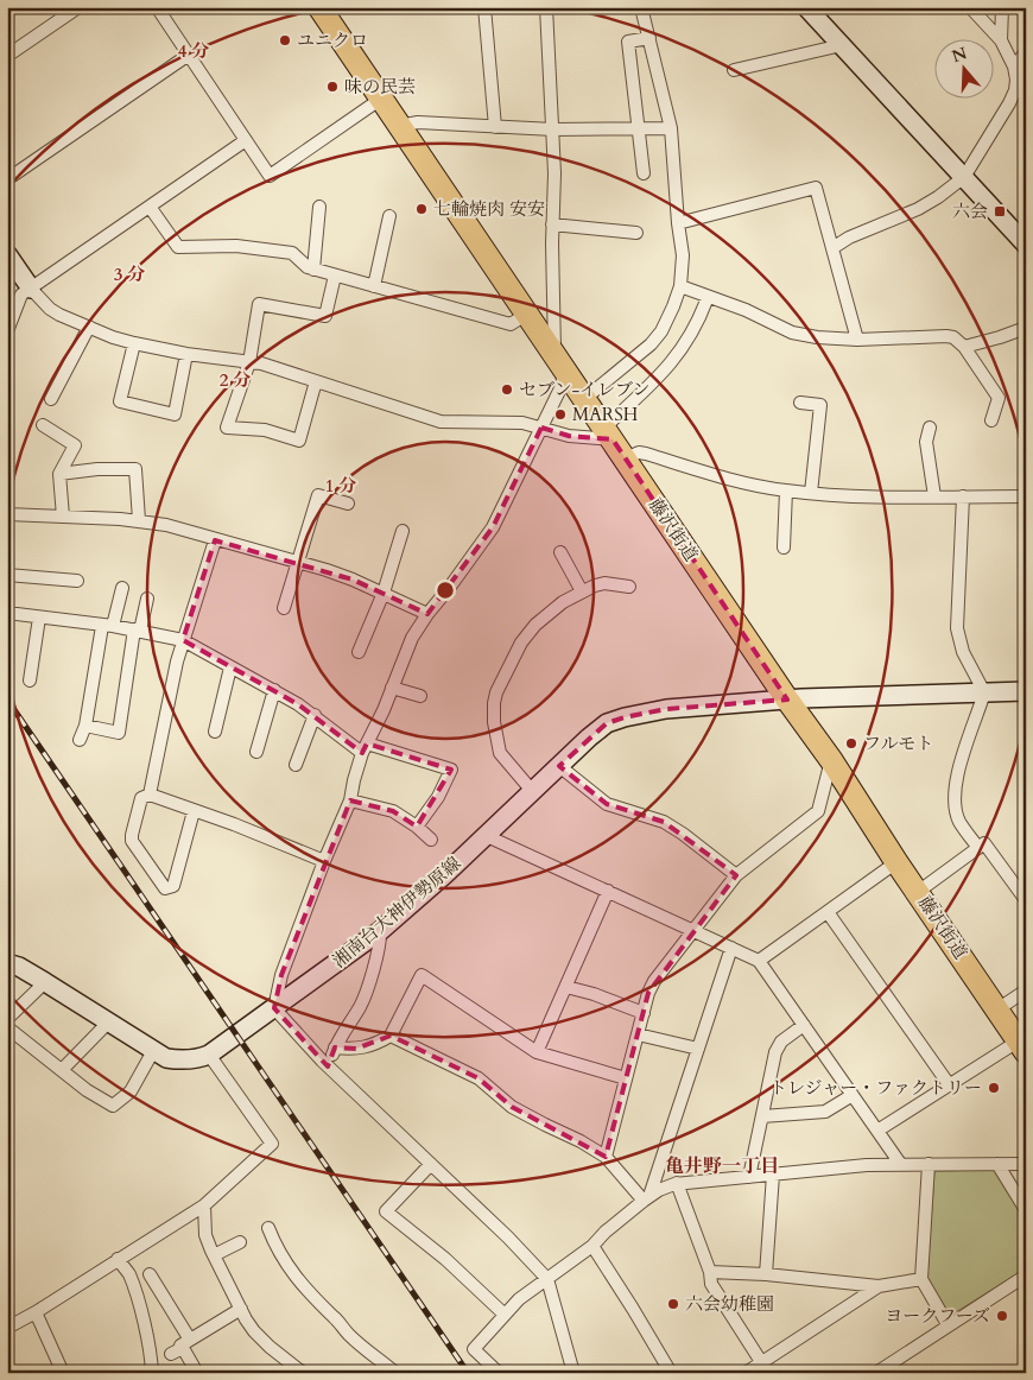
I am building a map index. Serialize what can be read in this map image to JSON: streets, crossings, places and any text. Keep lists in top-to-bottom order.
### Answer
{
  "streets": {
    "highway": ["藤沢街道"],
    "main road": ["湘南台大神伊勢原線"]
  },
  "crossings": [
    ["藤沢街道", "湘南台大神伊勢原線"]
  ],
  "districts": ["亀井野一丁目"],
  "places": {
    "other": [
      "ユニクロ",
      "味の民芸",
      "七輪焼肉 安安",
      "セブン-イレブン",
      "MARSH",
      "フルモト",
      "トレジャー・ファクトリー",
      "六会幼稚園",
      "ヨークフーズ"
    ],
    "transit": ["六会"]
  },
  "north": "top",
  "rings": [
    "4 分",
    "3 分",
    "2 分",
    "1 分"
  ]
}
